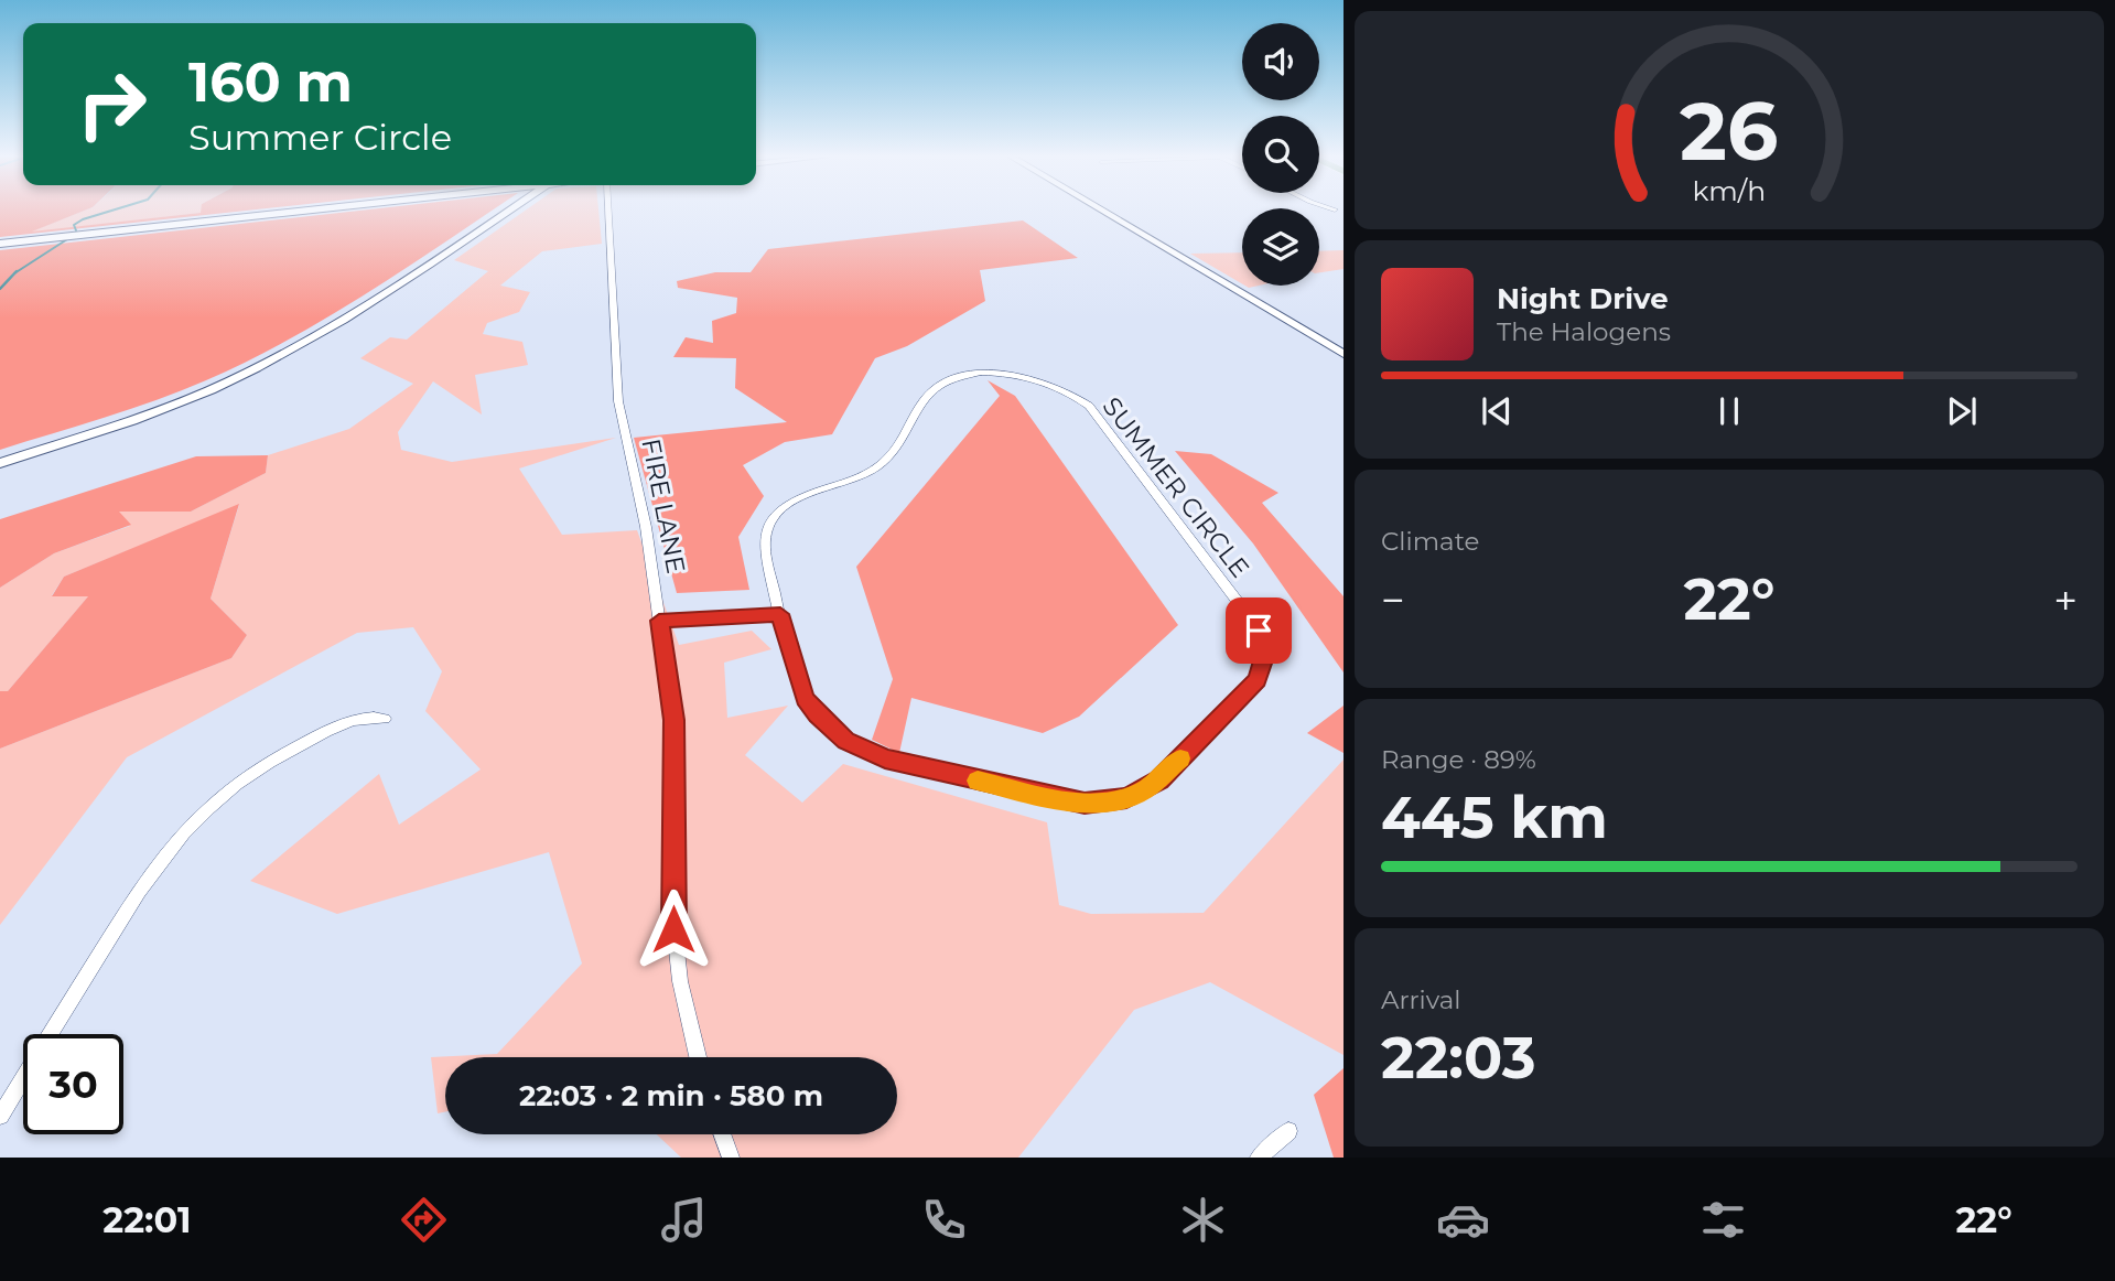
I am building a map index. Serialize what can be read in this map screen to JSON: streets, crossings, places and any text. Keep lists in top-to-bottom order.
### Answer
{
  "streets": {
    "street": ["SUMMER CIRCLE", "FIRE LANE"]
  },
  "page": {
    "turn": ["160 m", "Summer Circle"],
    "song": ["Night Drive", "The Halogens"],
    "tile": [
      "Climate",
      ["Range · 89%", "445 km"],
      ["Arrival", "22:03"]
    ],
    "heat": ["−", "22°", "+"],
    "limit": "30",
    "trip": "22:03 · 2 min · 580 m",
    "tabs": ["22:01", "22°"],
    "gauge": ["26", "km/h"]
  }
}
